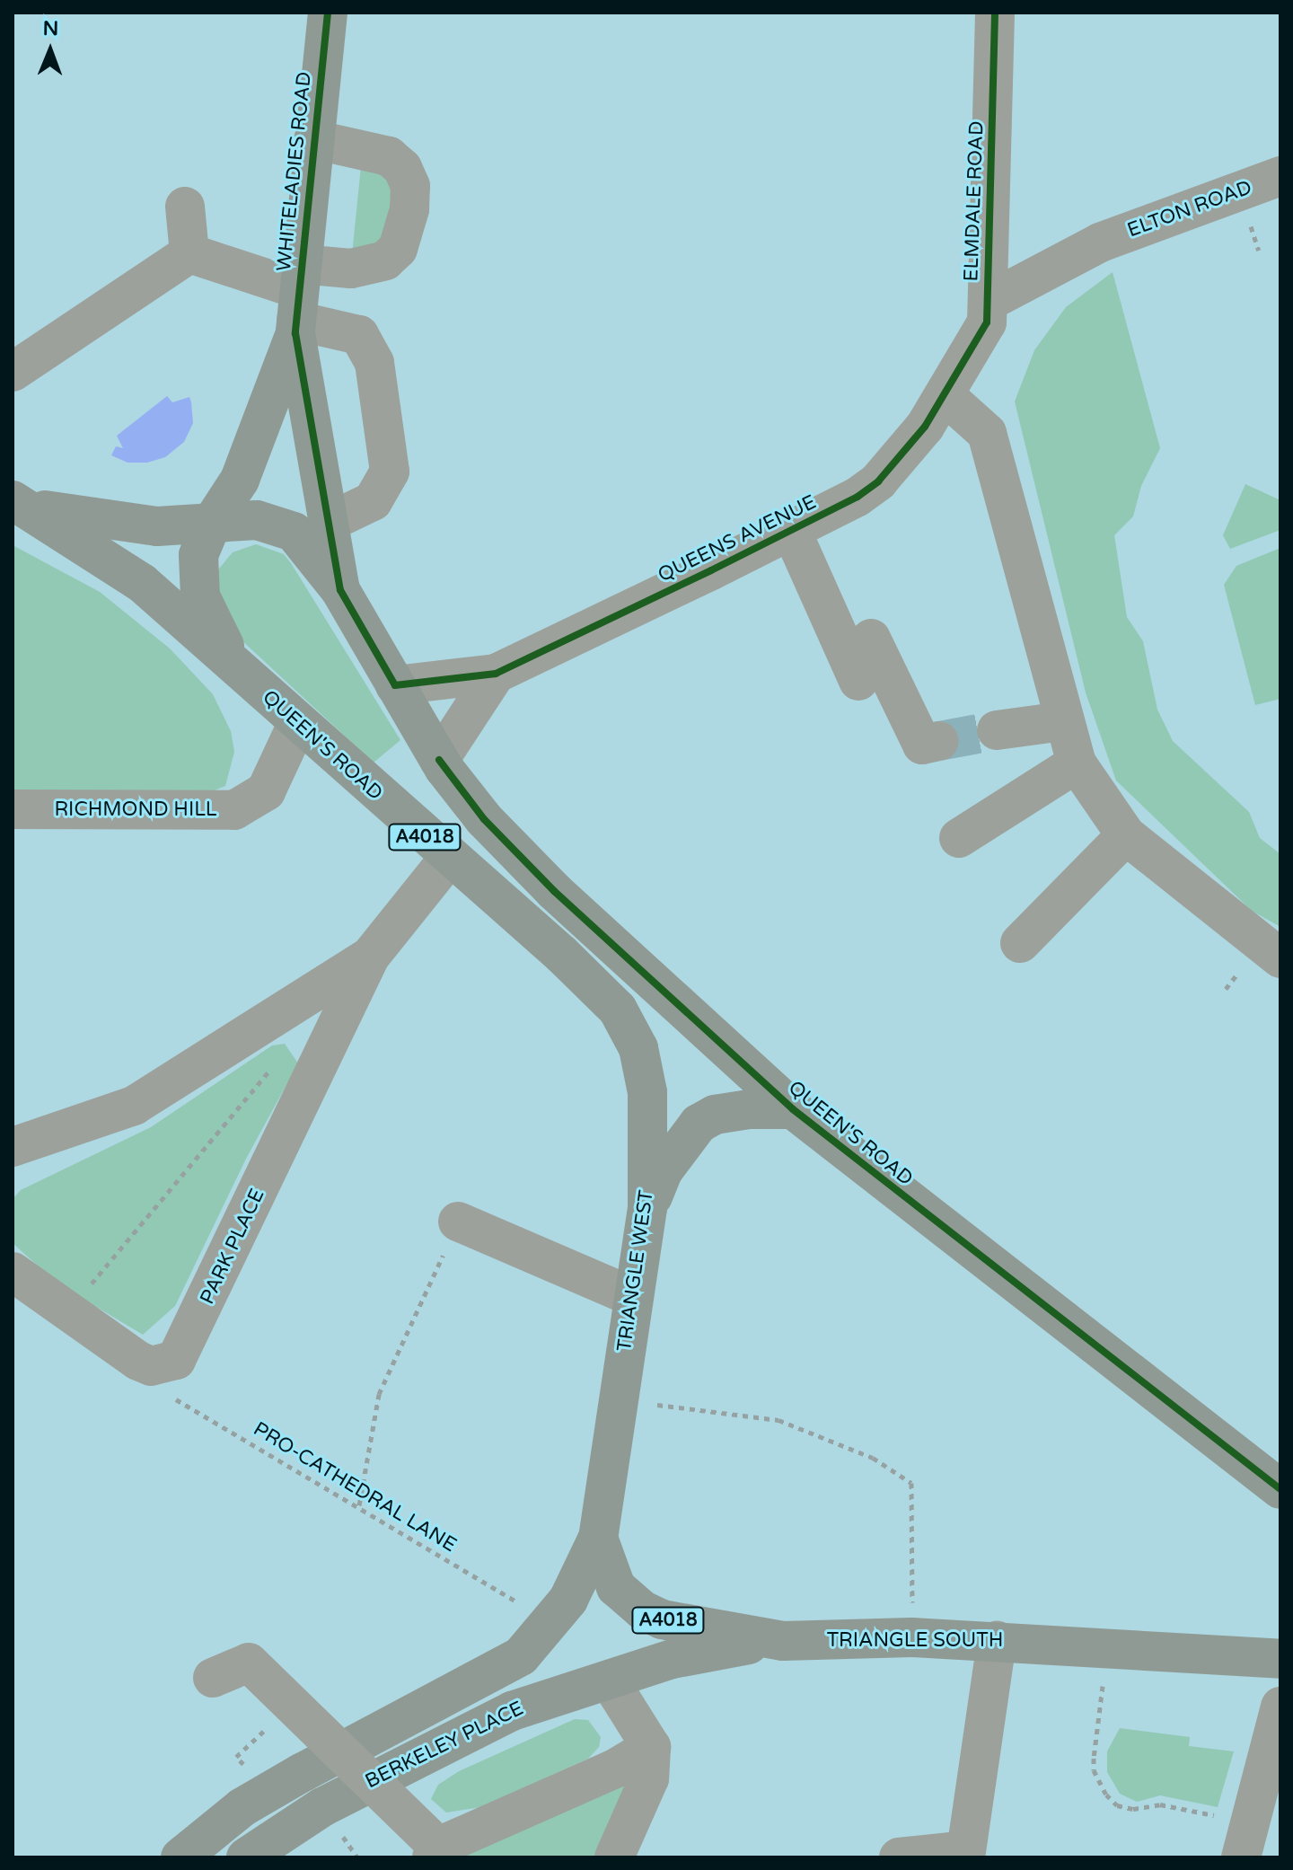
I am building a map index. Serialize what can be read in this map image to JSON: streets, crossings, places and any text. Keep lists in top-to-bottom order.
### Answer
{
  "streets": {
    "main road": [
      "WHITELADIES ROAD",
      "QUEEN'S ROAD",
      "A4018",
      "TRIANGLE WEST",
      "TRIANGLE SOUTH",
      "BERKELEY PLACE"
    ],
    "street": [
      "ELMDALE ROAD",
      "ELTON ROAD",
      "QUEENS AVENUE",
      "RICHMOND HILL",
      "PARK PLACE"
    ],
    "path": ["PRO-CATHEDRAL LANE"]
  },
  "crossings": [
    ["WHITELADIES ROAD", "A4018"],
    ["ELMDALE ROAD", "ELTON ROAD"],
    ["ELMDALE ROAD", "QUEENS AVENUE"],
    ["QUEEN'S ROAD", "RICHMOND HILL"],
    ["QUEEN'S ROAD", "A4018"],
    ["QUEEN'S ROAD", "PARK PLACE"],
    ["QUEEN'S ROAD", "TRIANGLE WEST"],
    ["A4018", "TRIANGLE WEST"],
    ["PARK PLACE", "PRO-CATHEDRAL LANE"],
    ["TRIANGLE WEST", "TRIANGLE SOUTH"],
    ["TRIANGLE WEST", "BERKELEY PLACE"],
    ["PRO-CATHEDRAL LANE", "BERKELEY PLACE"],
    ["TRIANGLE SOUTH", "BERKELEY PLACE"]
  ],
  "north": "top"
}
